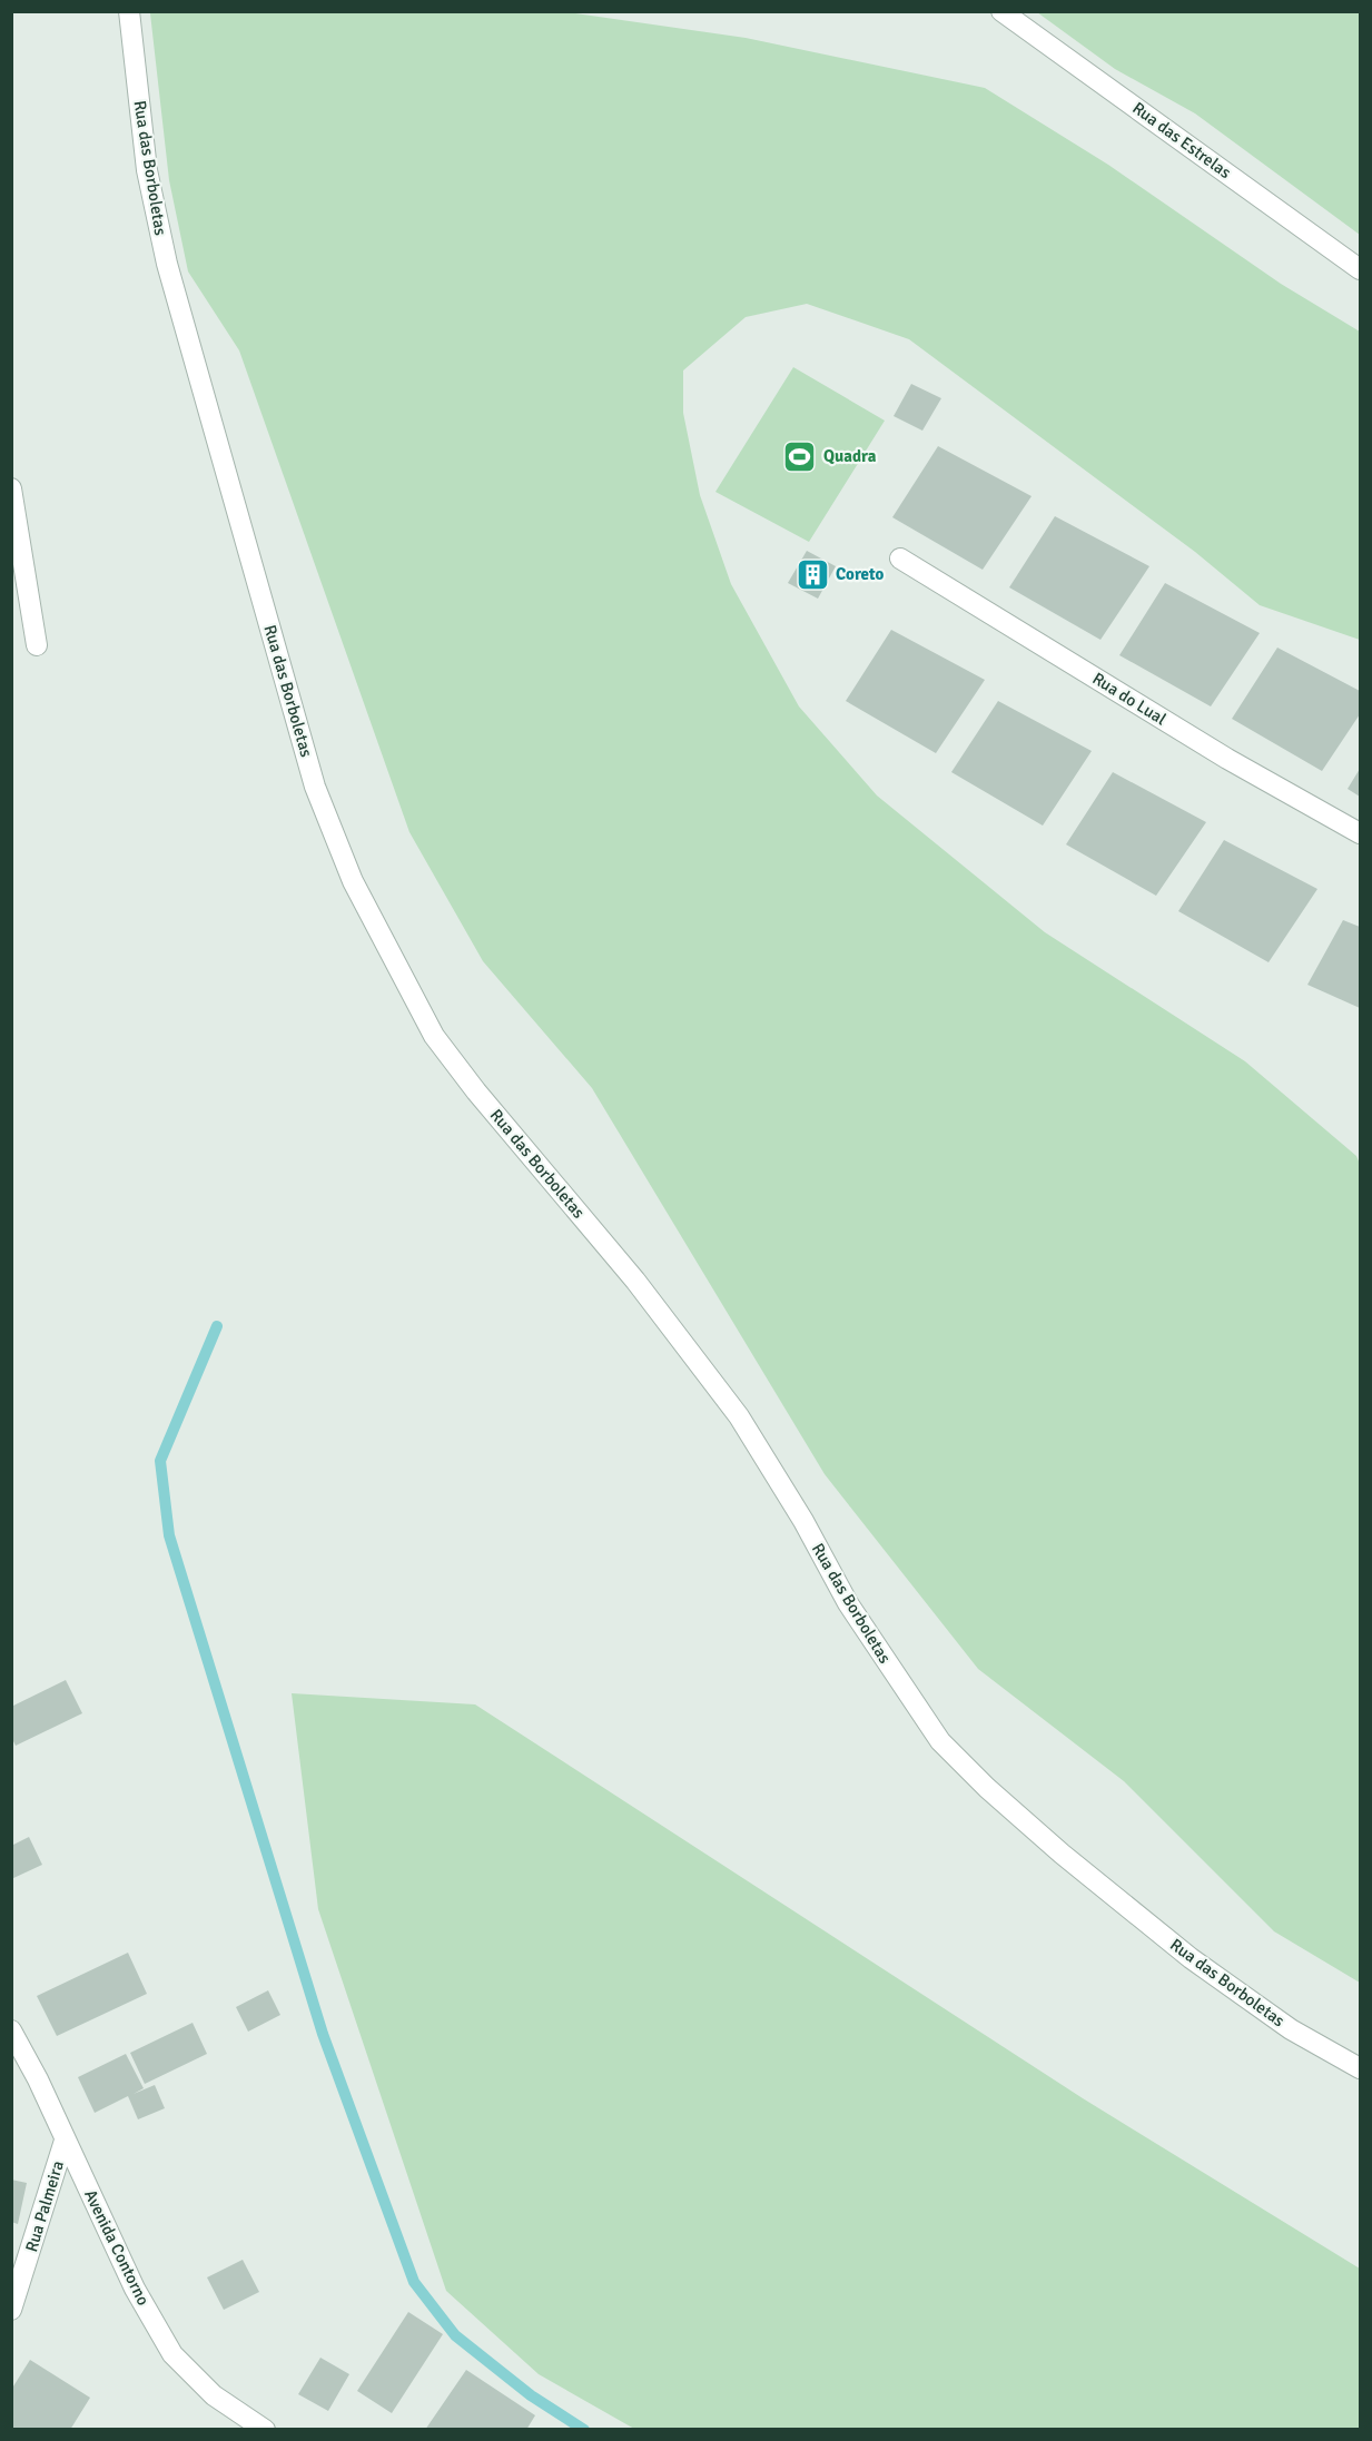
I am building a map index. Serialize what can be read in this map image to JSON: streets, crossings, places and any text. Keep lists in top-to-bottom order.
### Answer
{
  "streets": {
    "street": [
      "Rua das Estrelas",
      "Rua das Borboletas",
      "Rua do Lual",
      "Rua Palmeira",
      "Avenida Contorno"
    ]
  },
  "crossings": [
    ["Rua Palmeira", "Avenida Contorno"]
  ],
  "places": {
    "sports": ["Quadra"],
    "building": ["Coreto"]
  }
}
